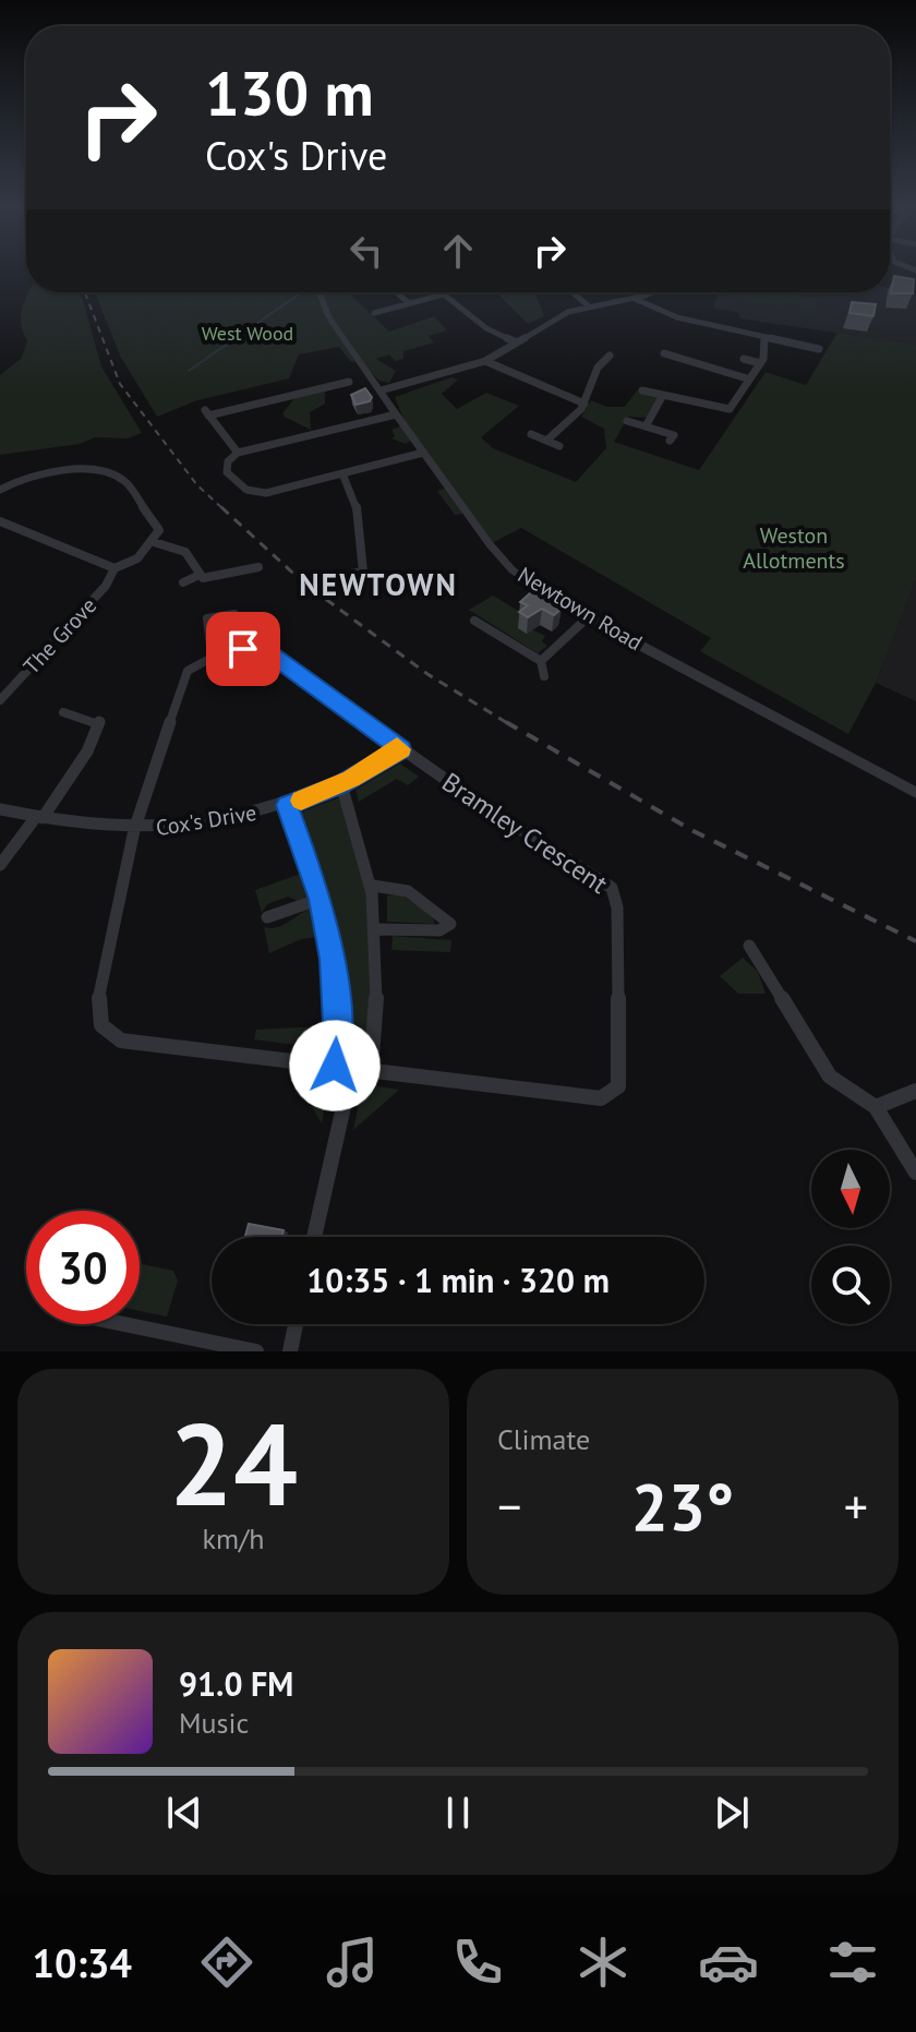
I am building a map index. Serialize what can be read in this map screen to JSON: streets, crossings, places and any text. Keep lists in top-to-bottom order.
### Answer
{
  "streets": {
    "street": [
      "Newtown Road",
      "The Grove",
      "Cox's Drive",
      "Bramley Crescent"
    ]
  },
  "crossings": [
    ["Cox's Drive", "Bramley Crescent"]
  ],
  "districts": ["NEWTOWN"],
  "parks": ["West Wood", "Weston Allotments"],
  "north": "bottom",
  "page": {
    "turn": ["130 m", "Cox's Drive"],
    "limit": "30",
    "trip": "10:35 · 1 min · 320 m",
    "tile": [
      ["24", "km/h"],
      "Climate"
    ],
    "heat": ["−", "23°", "+"],
    "song": ["91.0 FM", "Music"],
    "tabs": "10:34"
  }
}
